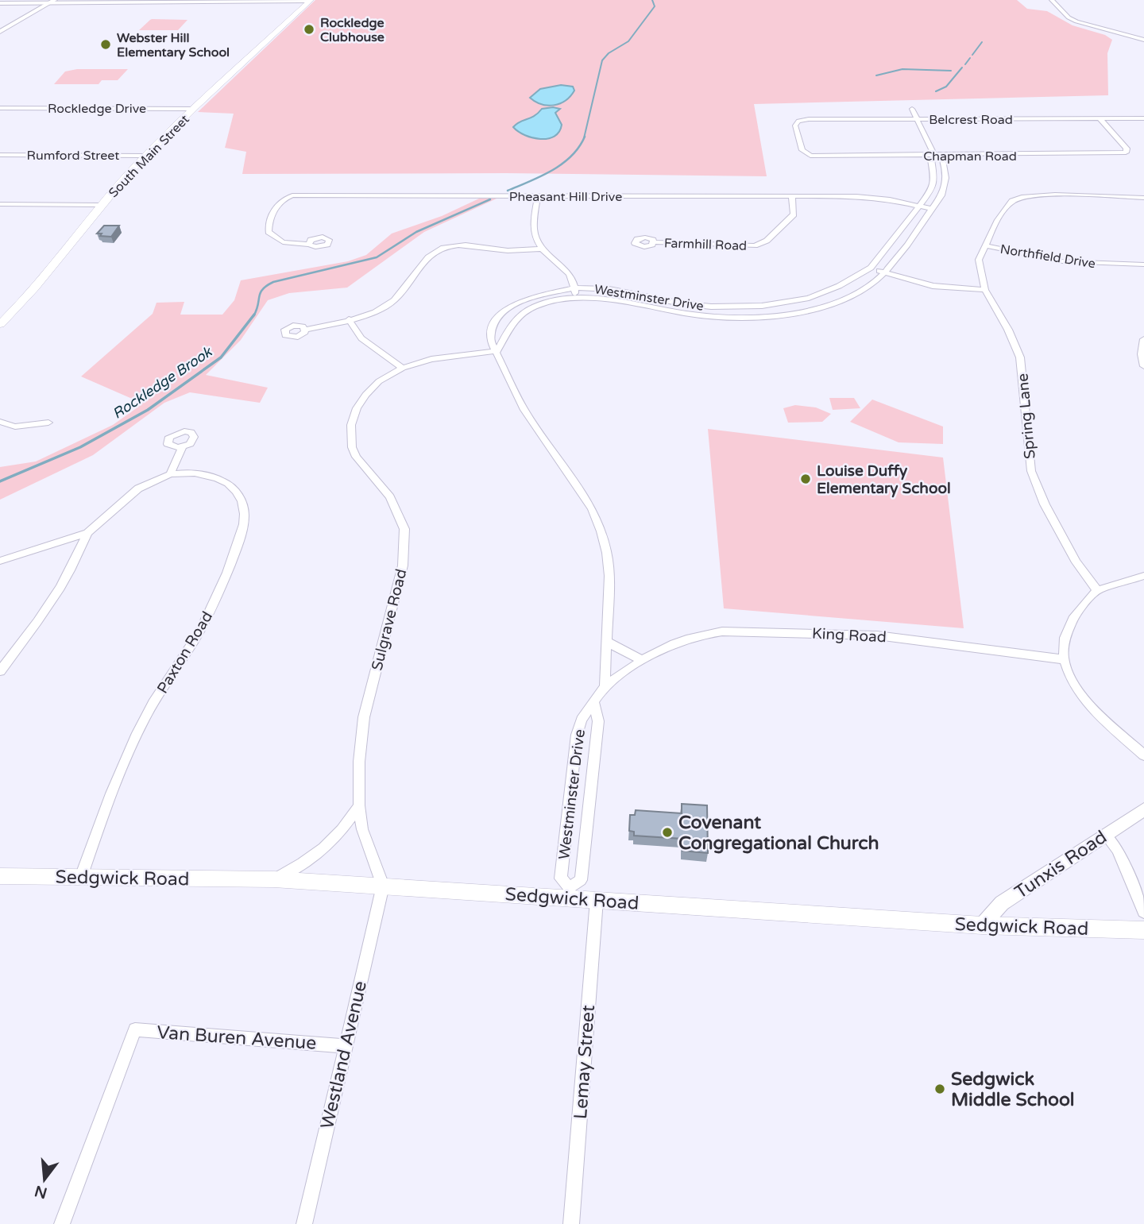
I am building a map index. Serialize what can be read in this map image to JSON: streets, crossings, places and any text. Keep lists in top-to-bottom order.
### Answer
{
  "streets": {
    "main road": ["South Main Street", "Sedgwick Road"],
    "street": [
      "Rockledge Drive",
      "Belcrest Road",
      "Rumford Street",
      "Chapman Road",
      "Pheasant Hill Drive",
      "Farmhill Road",
      "Northfield Drive",
      "Westminster Drive",
      "Spring Lane",
      "Sulgrave Road",
      "King Road",
      "Paxton Road",
      "Tunxis Road",
      "Van Buren Avenue",
      "Westland Avenue",
      "Lemay Street"
    ]
  },
  "crossings": [
    ["Rockledge Drive", "South Main Street"],
    ["Belcrest Road", "Chapman Road"],
    ["Belcrest Road", "Westminster Drive"],
    ["Rumford Street", "South Main Street"],
    ["Chapman Road", "Westminster Drive"],
    ["Pheasant Hill Drive", "Farmhill Road"],
    ["Pheasant Hill Drive", "Westminster Drive"],
    ["Northfield Drive", "Spring Lane"],
    ["Westminster Drive", "Sulgrave Road"],
    ["Westminster Drive", "King Road"],
    ["Westminster Drive", "Sedgwick Road"],
    ["Sulgrave Road", "Sedgwick Road"],
    ["Sulgrave Road", "Westland Avenue"],
    ["Paxton Road", "Sedgwick Road"],
    ["Tunxis Road", "Sedgwick Road"],
    ["Sedgwick Road", "Westland Avenue"],
    ["Sedgwick Road", "Lemay Street"],
    ["Van Buren Avenue", "Westland Avenue"]
  ],
  "water": ["Rockledge Brook"],
  "places": [
    "Rockledge Clubhouse",
    "Webster Hill Elementary School",
    "Louise Duffy Elementary School",
    "Covenant Congregational Church",
    "Sedgwick Middle School"
  ],
  "north": "bottom"
}
